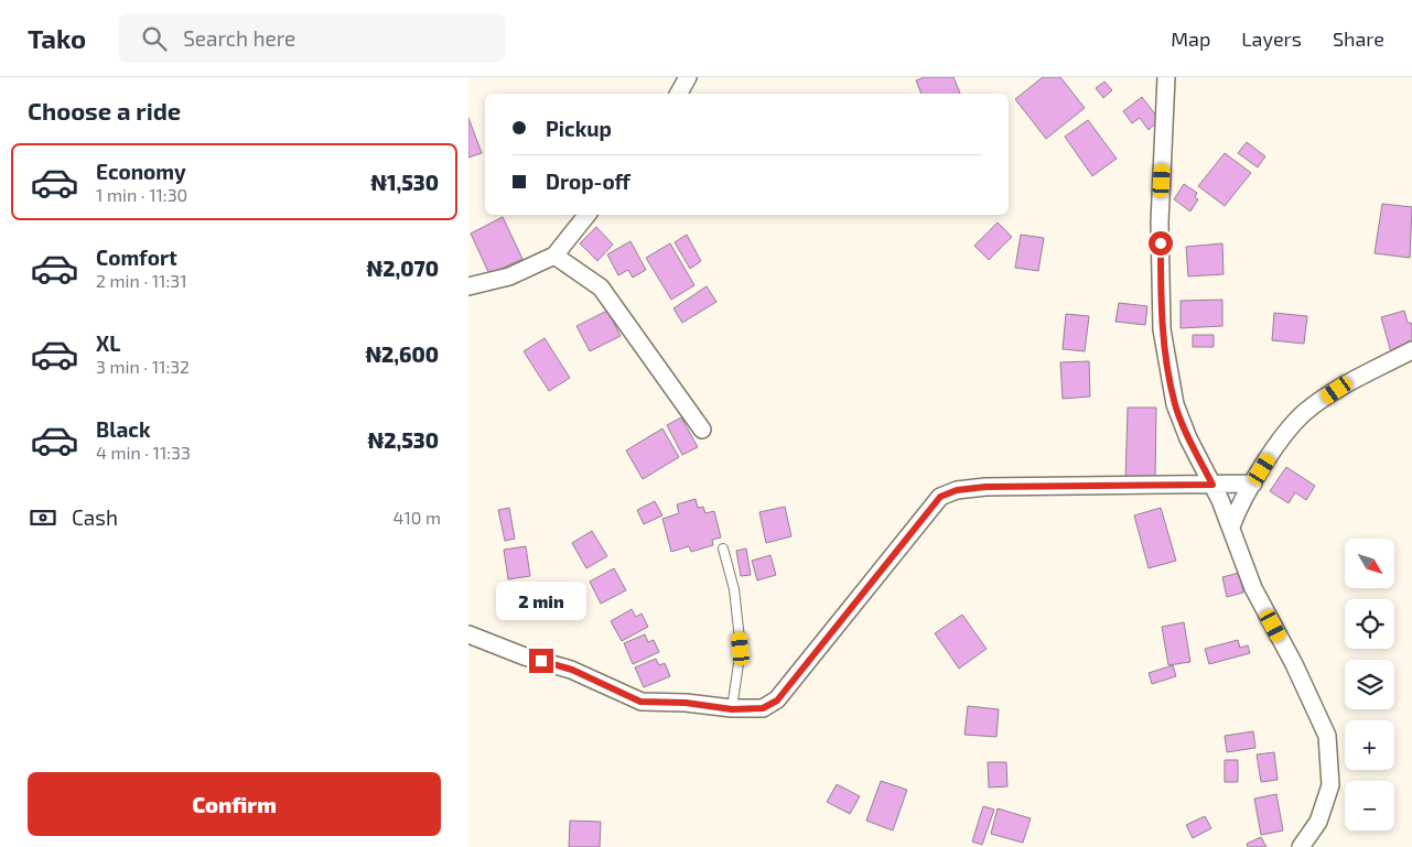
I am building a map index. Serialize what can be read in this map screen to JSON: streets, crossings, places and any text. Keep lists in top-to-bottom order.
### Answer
{
  "north": "bottom right",
  "page": {
    "header": "Tako",
    "search": "Search here",
    "nav": ["Map", "Layers", "Share"],
    "heading": "Choose a ride",
    "banner": ["Pickup", "Drop-off"],
    "list": [
      {
        "name": "Economy",
        "note": "1 min · 11:30",
        "value": "₦1,530"
      },
      {
        "name": "Comfort",
        "note": "2 min · 11:31",
        "value": "₦2,070"
      },
      {
        "name": "XL",
        "note": "3 min · 11:32",
        "value": "₦2,600"
      },
      {
        "name": "Black",
        "note": "4 min · 11:33",
        "value": "₦2,530"
      }
    ],
    "pay": ["Cash", "410 m"],
    "map_buttons": ["+", "−"],
    "bubble": "2 min",
    "buttons": "Confirm"
  }
}
